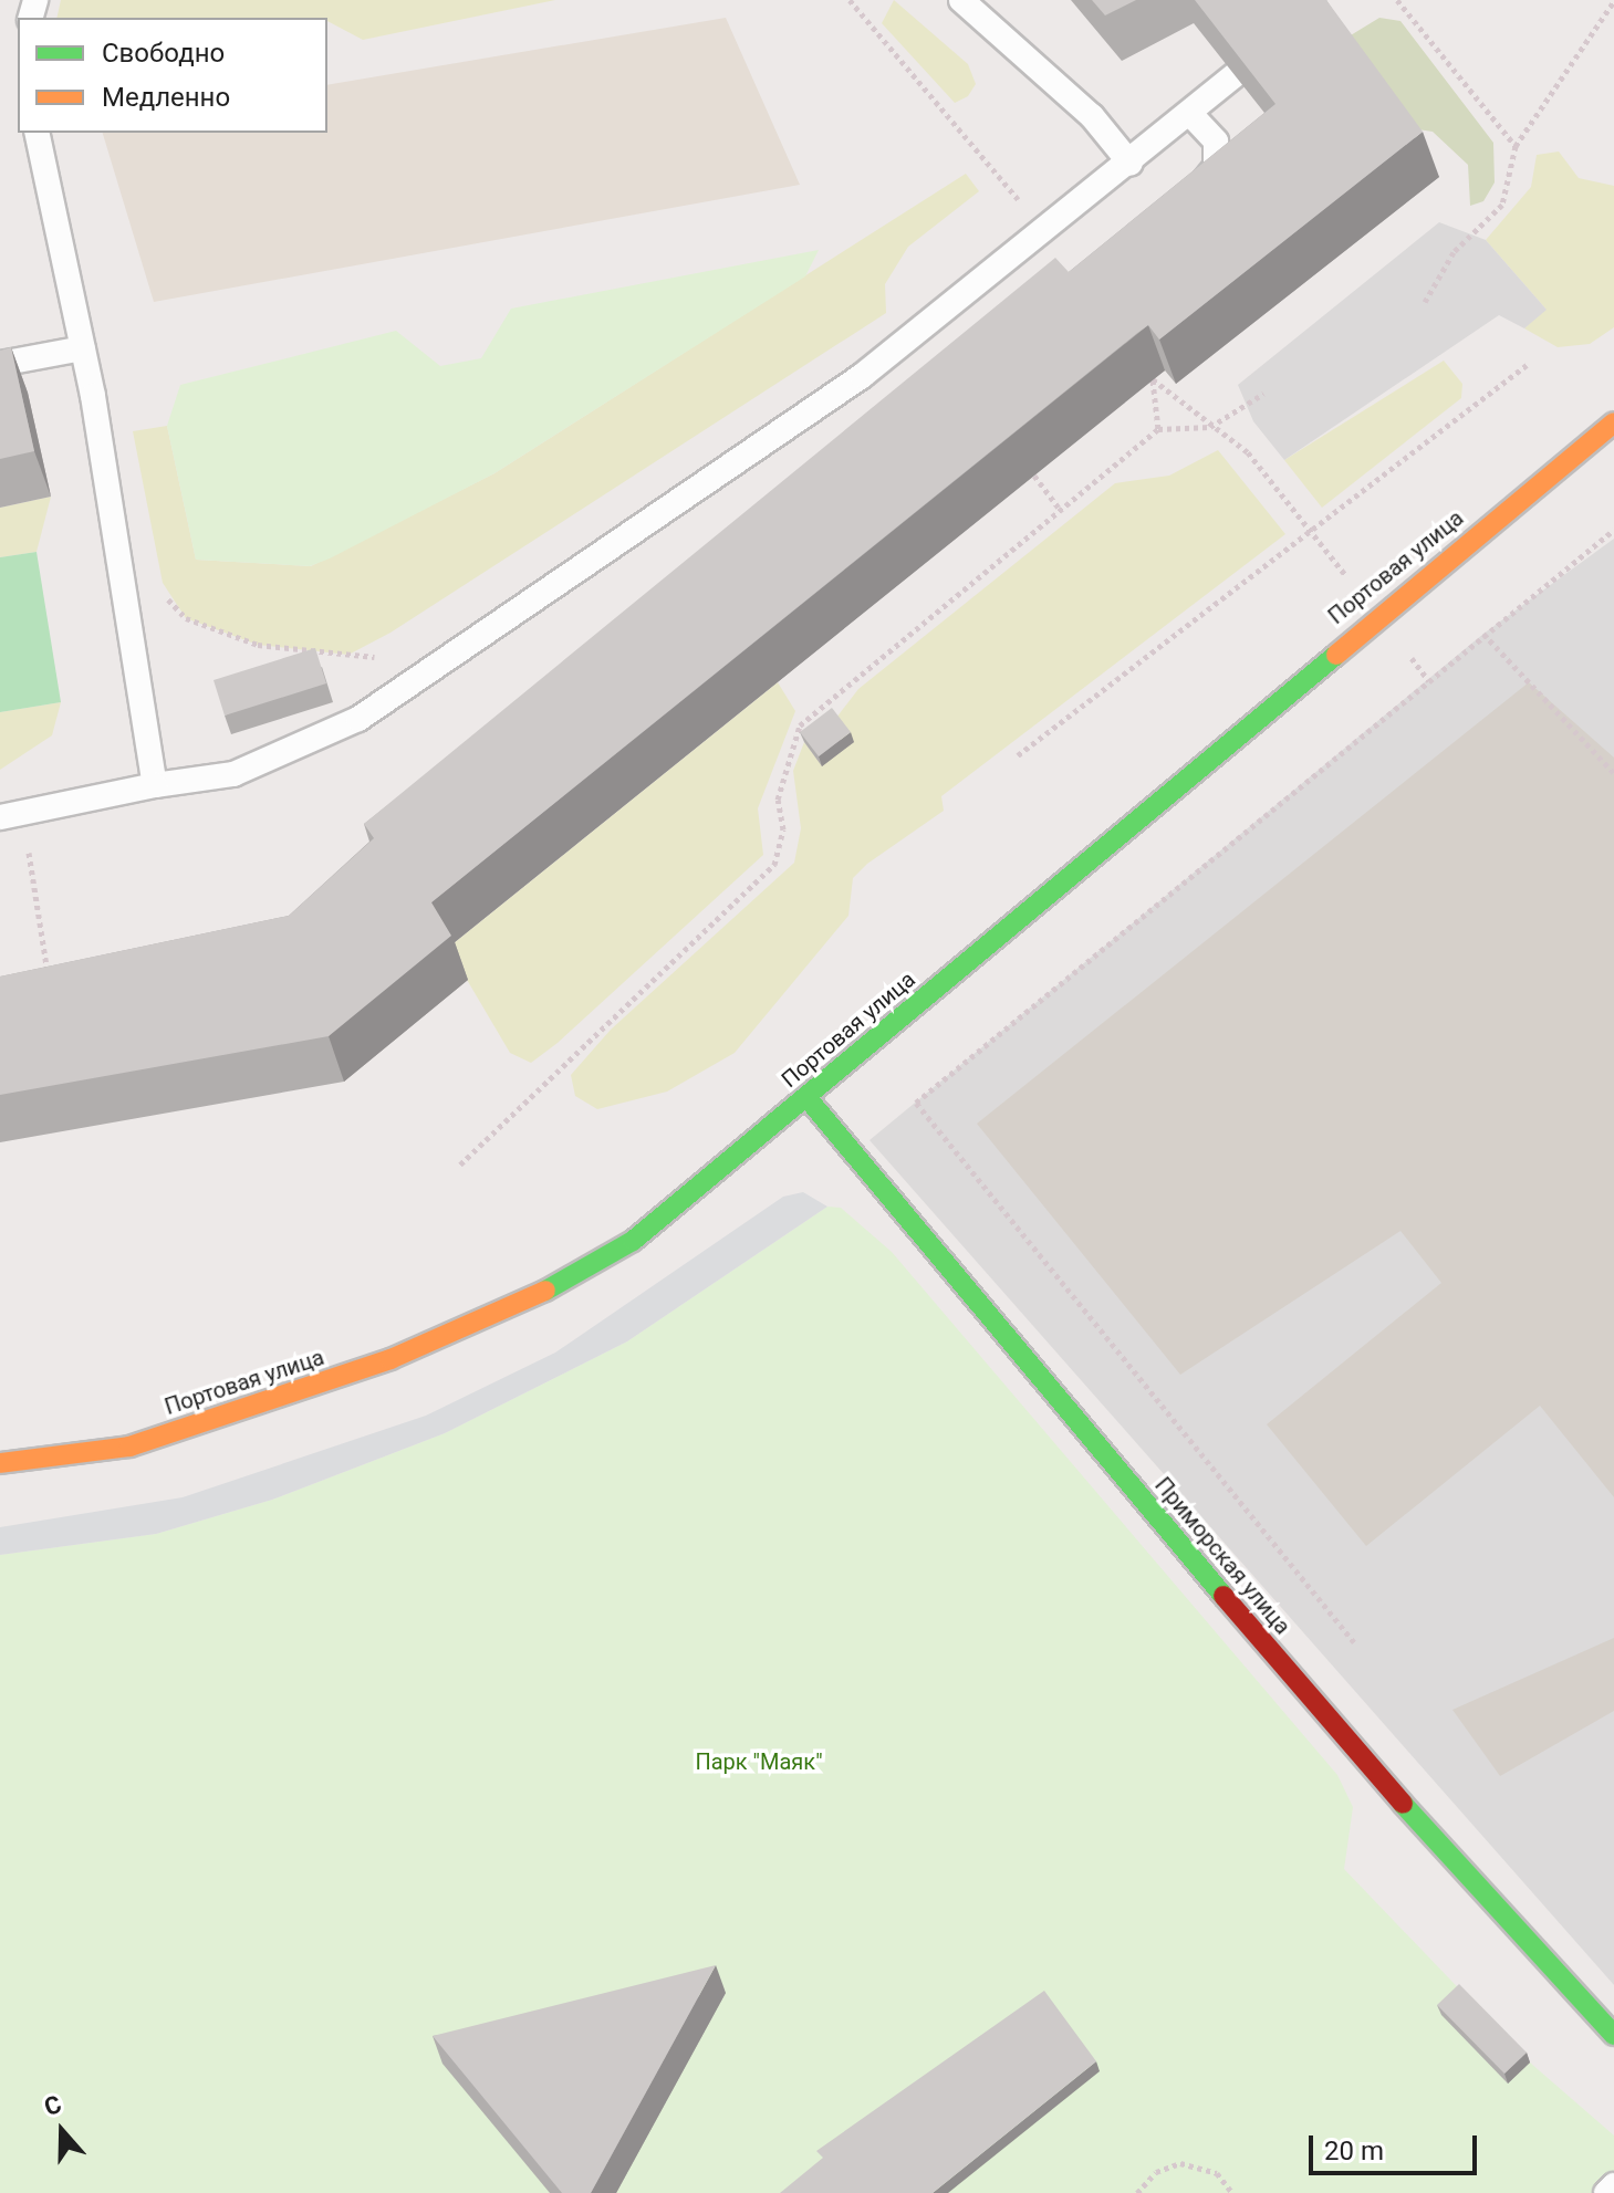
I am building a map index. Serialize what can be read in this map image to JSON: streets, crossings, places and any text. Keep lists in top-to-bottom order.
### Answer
{
  "streets": {
    "street": ["Портовая улица", "Приморская улица"]
  },
  "crossings": [
    ["Портовая улица", "Приморская улица"]
  ],
  "parks": ["Парк \"Маяк\""],
  "legend": ["Свободно", "Медленно"],
  "scale_bar": "20 m",
  "north": "top"
}
